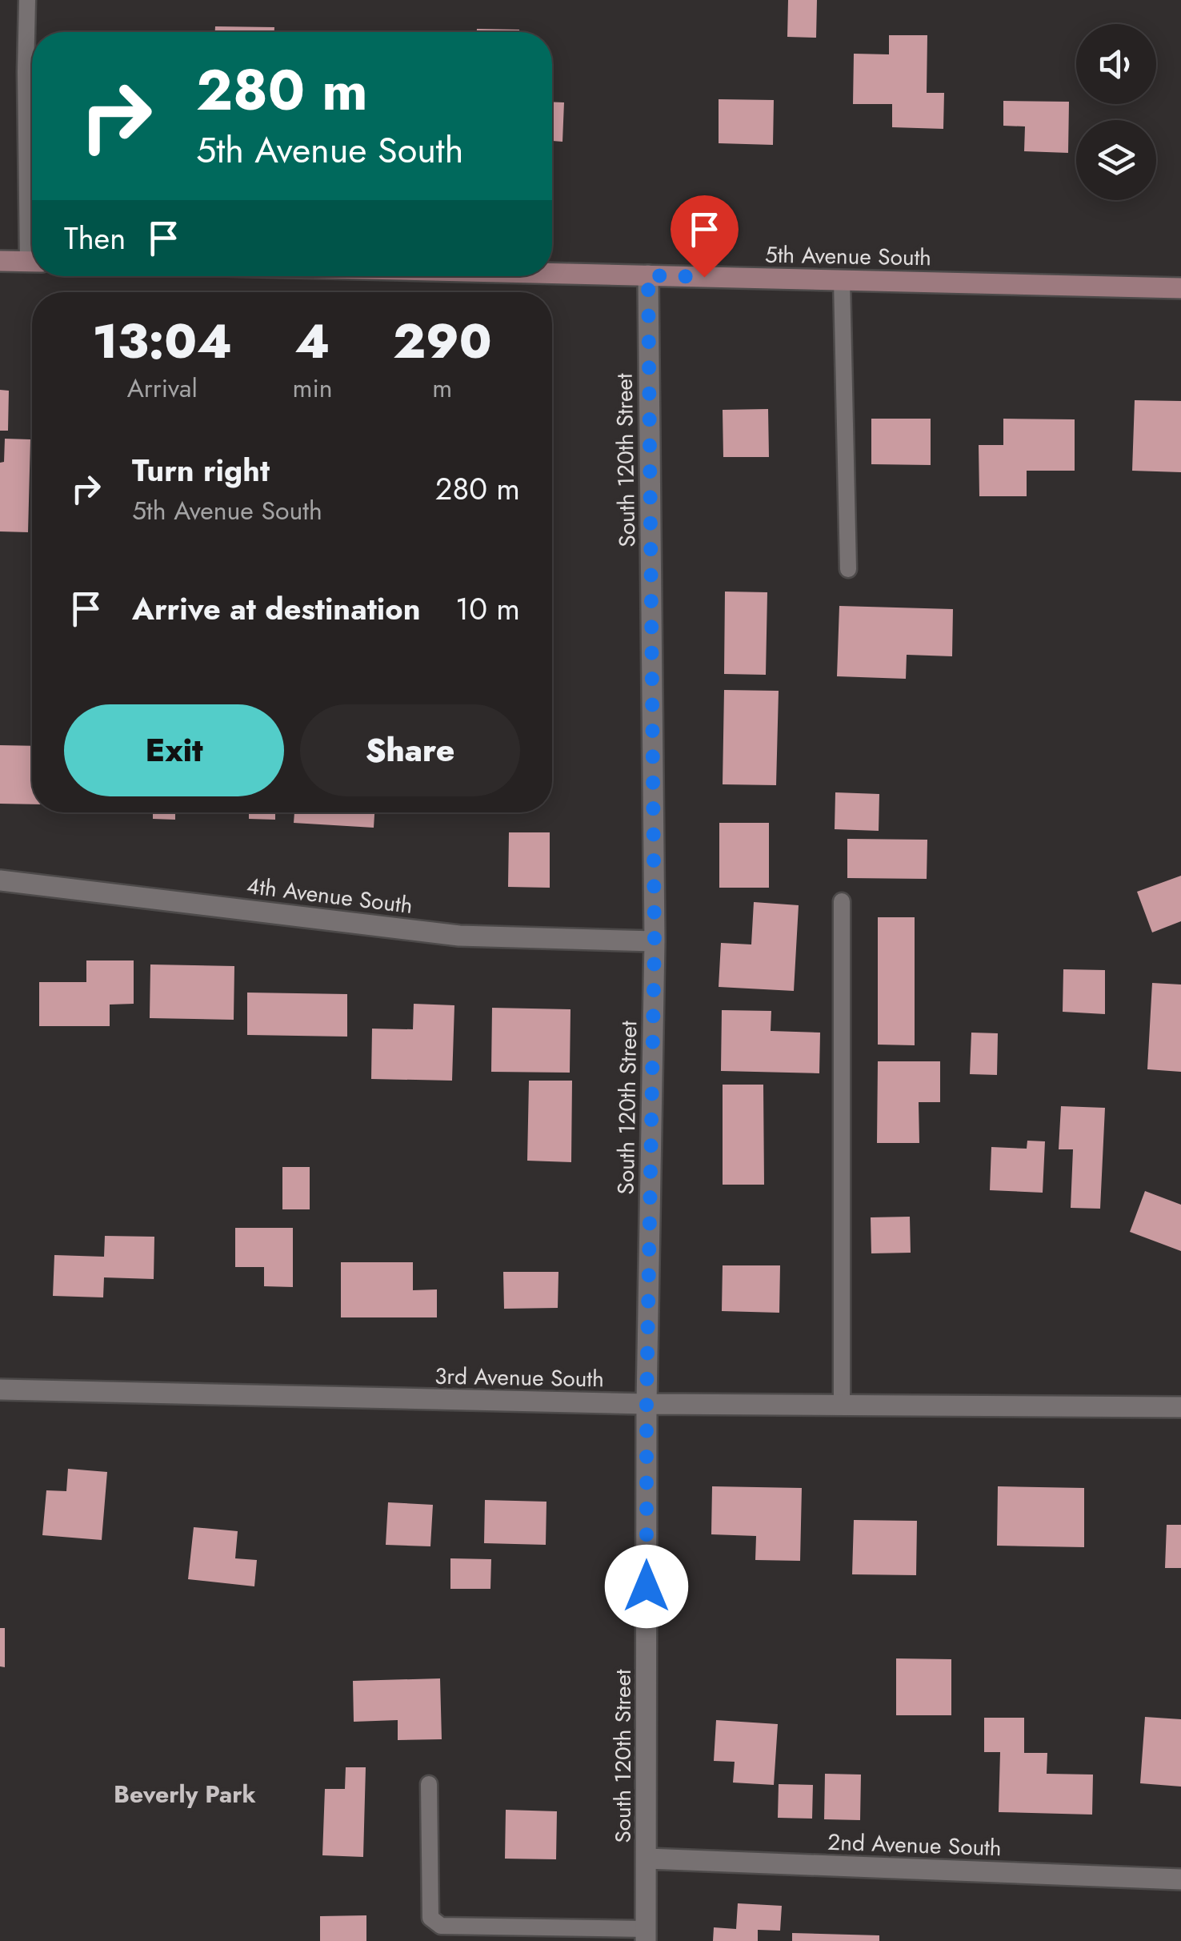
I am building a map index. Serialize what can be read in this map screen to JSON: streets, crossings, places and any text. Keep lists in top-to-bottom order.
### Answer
{
  "streets": {
    "street": [
      "5th Avenue South",
      "South 120th Street",
      "4th Avenue South",
      "3rd Avenue South",
      "2nd Avenue South"
    ]
  },
  "crossings": [
    ["5th Avenue South", "South 120th Street"],
    ["South 120th Street", "4th Avenue South"],
    ["South 120th Street", "3rd Avenue South"],
    ["South 120th Street", "2nd Avenue South"]
  ],
  "districts": ["Beverly Park"],
  "page": {
    "turn": ["280 m", "5th Avenue South"],
    "then": "Then",
    "eta": [
      "13:04",
      "Arrival",
      "4",
      "min",
      "290",
      "m"
    ],
    "list": [
      {
        "name": "Turn right",
        "note": "5th Avenue South",
        "value": "280 m"
      },
      {
        "name": "Arrive at destination",
        "value": "10 m"
      }
    ],
    "buttons": ["Exit", "Share"]
  }
}
